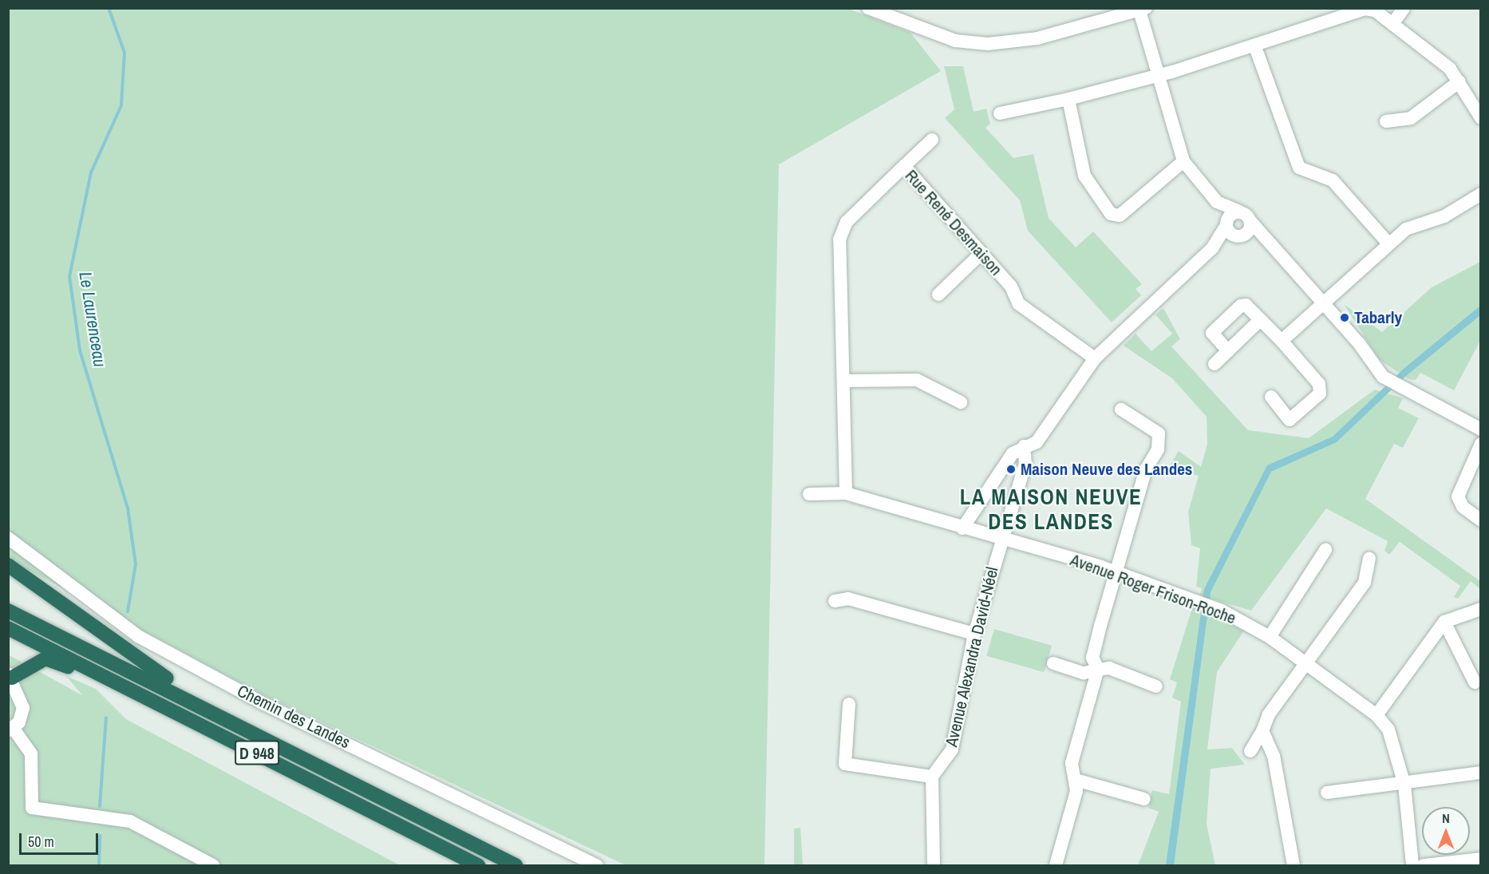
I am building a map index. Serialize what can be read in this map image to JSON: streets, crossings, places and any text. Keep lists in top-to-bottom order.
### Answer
{
  "streets": {
    "highway": ["D 948"],
    "street": [
      "Rue René Desmaison",
      "Avenue Roger Frison-Roche",
      "Avenue Alexandra David-Néel",
      "Chemin des Landes"
    ]
  },
  "crossings": [
    ["Rue René Desmaison", "Avenue Roger Frison-Roche"],
    ["Avenue Roger Frison-Roche", "Avenue Alexandra David-Néel"]
  ],
  "districts": ["LA MAISON NEUVE DES LANDES"],
  "water": ["Le Laurenceau"],
  "places": ["Tabarly", "Maison Neuve des Landes"],
  "scale_bar": "50 m",
  "north": "top"
}
